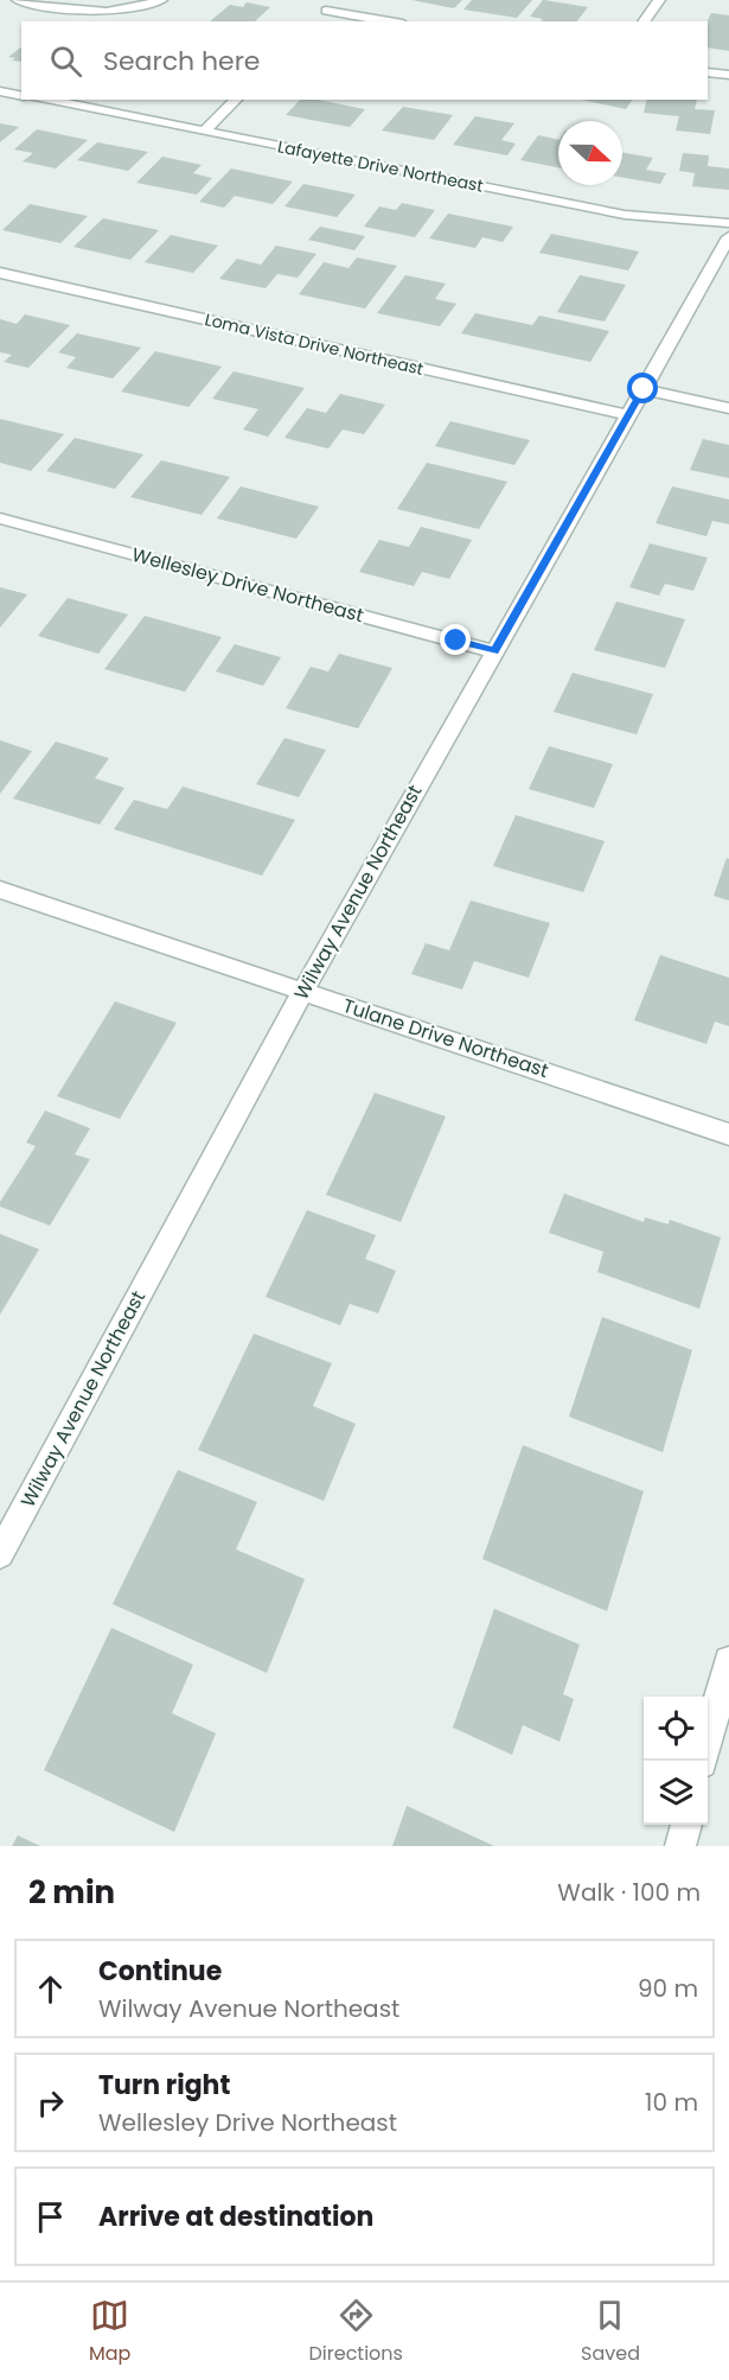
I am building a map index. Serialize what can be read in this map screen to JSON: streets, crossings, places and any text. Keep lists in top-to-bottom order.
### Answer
{
  "streets": {
    "street": [
      "Lafayette Drive Northeast",
      "Loma Vista Drive Northeast",
      "Wellesley Drive Northeast",
      "Wilway Avenue Northeast",
      "Tulane Drive Northeast"
    ]
  },
  "crossings": [
    ["Loma Vista Drive Northeast", "Wilway Avenue Northeast"],
    ["Wellesley Drive Northeast", "Wilway Avenue Northeast"],
    ["Wilway Avenue Northeast", "Tulane Drive Northeast"]
  ],
  "north": "right",
  "page": {
    "search": "Search here",
    "heading": ["2 min", "Walk · 100 m"],
    "list": [
      ["Continue", "Wilway Avenue Northeast", "90 m"],
      ["Turn right", "Wellesley Drive Northeast", "10 m"],
      "Arrive at destination"
    ],
    "nav": ["Map", "Directions", "Saved"]
  }
}
